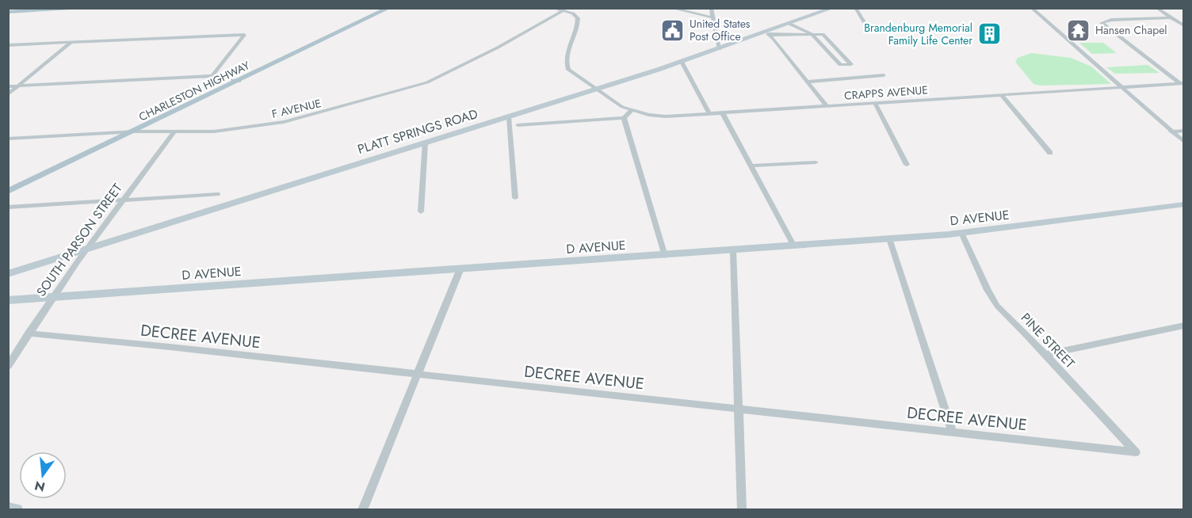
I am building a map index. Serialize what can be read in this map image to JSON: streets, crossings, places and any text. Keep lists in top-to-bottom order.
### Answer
{
  "streets": {
    "main road": ["CHARLESTON HIGHWAY"],
    "street": [
      "CRAPPS AVENUE",
      "F AVENUE",
      "PLATT SPRINGS ROAD",
      "D AVENUE",
      "SOUTH PARSON STREET",
      "DECREE AVENUE",
      "PINE STREET"
    ]
  },
  "crossings": [
    ["CHARLESTON HIGHWAY", "F AVENUE"],
    ["CRAPPS AVENUE", "F AVENUE"],
    ["CRAPPS AVENUE", "PLATT SPRINGS ROAD"],
    ["F AVENUE", "SOUTH PARSON STREET"],
    ["PLATT SPRINGS ROAD", "SOUTH PARSON STREET"],
    ["D AVENUE", "SOUTH PARSON STREET"],
    ["D AVENUE", "PINE STREET"],
    ["SOUTH PARSON STREET", "DECREE AVENUE"],
    ["DECREE AVENUE", "PINE STREET"]
  ],
  "places": {
    "public building": ["United States Post Office"],
    "temple": ["Hansen Chapel"],
    "building": ["Brandenburg Memorial Family Life Center"]
  },
  "north": "bottom"
}
